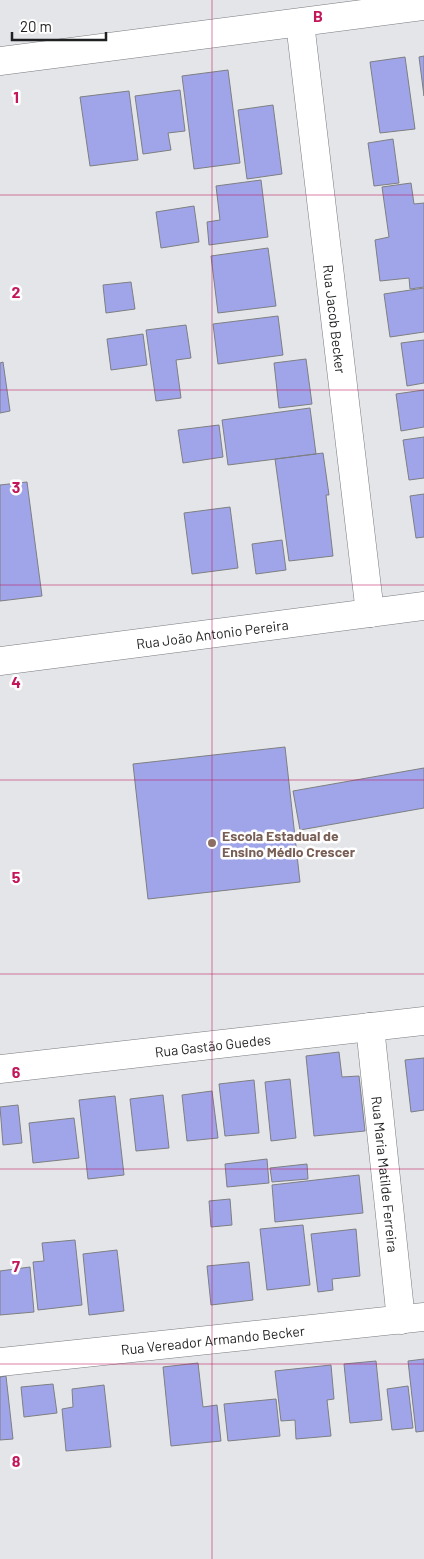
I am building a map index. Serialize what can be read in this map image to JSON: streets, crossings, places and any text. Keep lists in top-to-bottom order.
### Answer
{
  "streets": {
    "street": [
      "Rua Jacob Becker",
      "Rua João Antonio Pereira",
      "Rua Gastão Guedes",
      "Rua Maria Matilde Ferreira",
      "Rua Vereador Armando Becker"
    ]
  },
  "crossings": [
    ["Rua Jacob Becker", "Rua João Antonio Pereira"],
    ["Rua Gastão Guedes", "Rua Maria Matilde Ferreira"],
    ["Rua Maria Matilde Ferreira", "Rua Vereador Armando Becker"]
  ],
  "places": ["Escola Estadual de Ensino Médio Crescer"],
  "scale_bar": "20 m",
  "grid": {
    "columns": ["B"],
    "rows": [
      "1",
      "2",
      "3",
      "4",
      "5",
      "6",
      "7",
      "8"
    ]
  }
}
